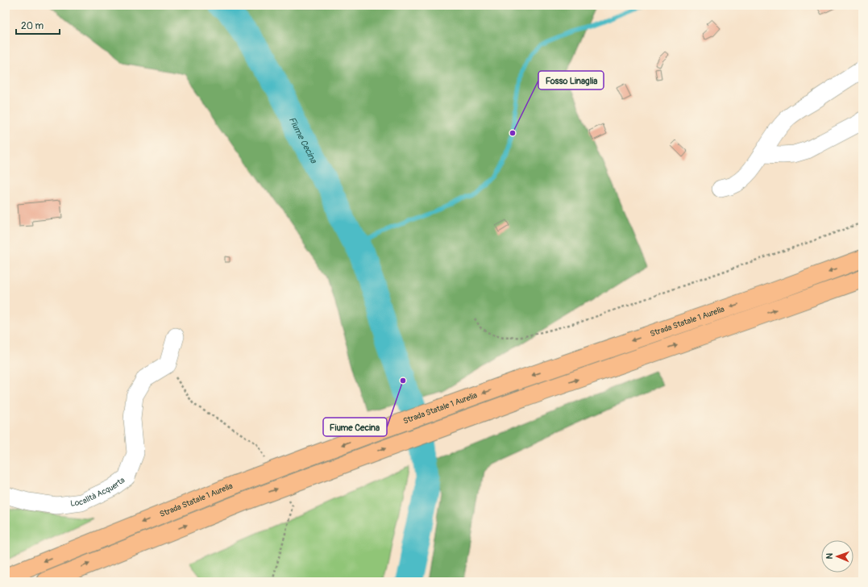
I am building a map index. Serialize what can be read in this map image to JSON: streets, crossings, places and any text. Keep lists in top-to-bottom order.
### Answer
{
  "streets": {
    "highway": ["Strada Statale 1 Aurelia"],
    "street": ["Località Acquerta"]
  },
  "water": ["Fiume Cecina"],
  "places": ["Fosso Linaglia", "Fiume Cecina"],
  "scale_bar": "20 m",
  "north": "left"
}
